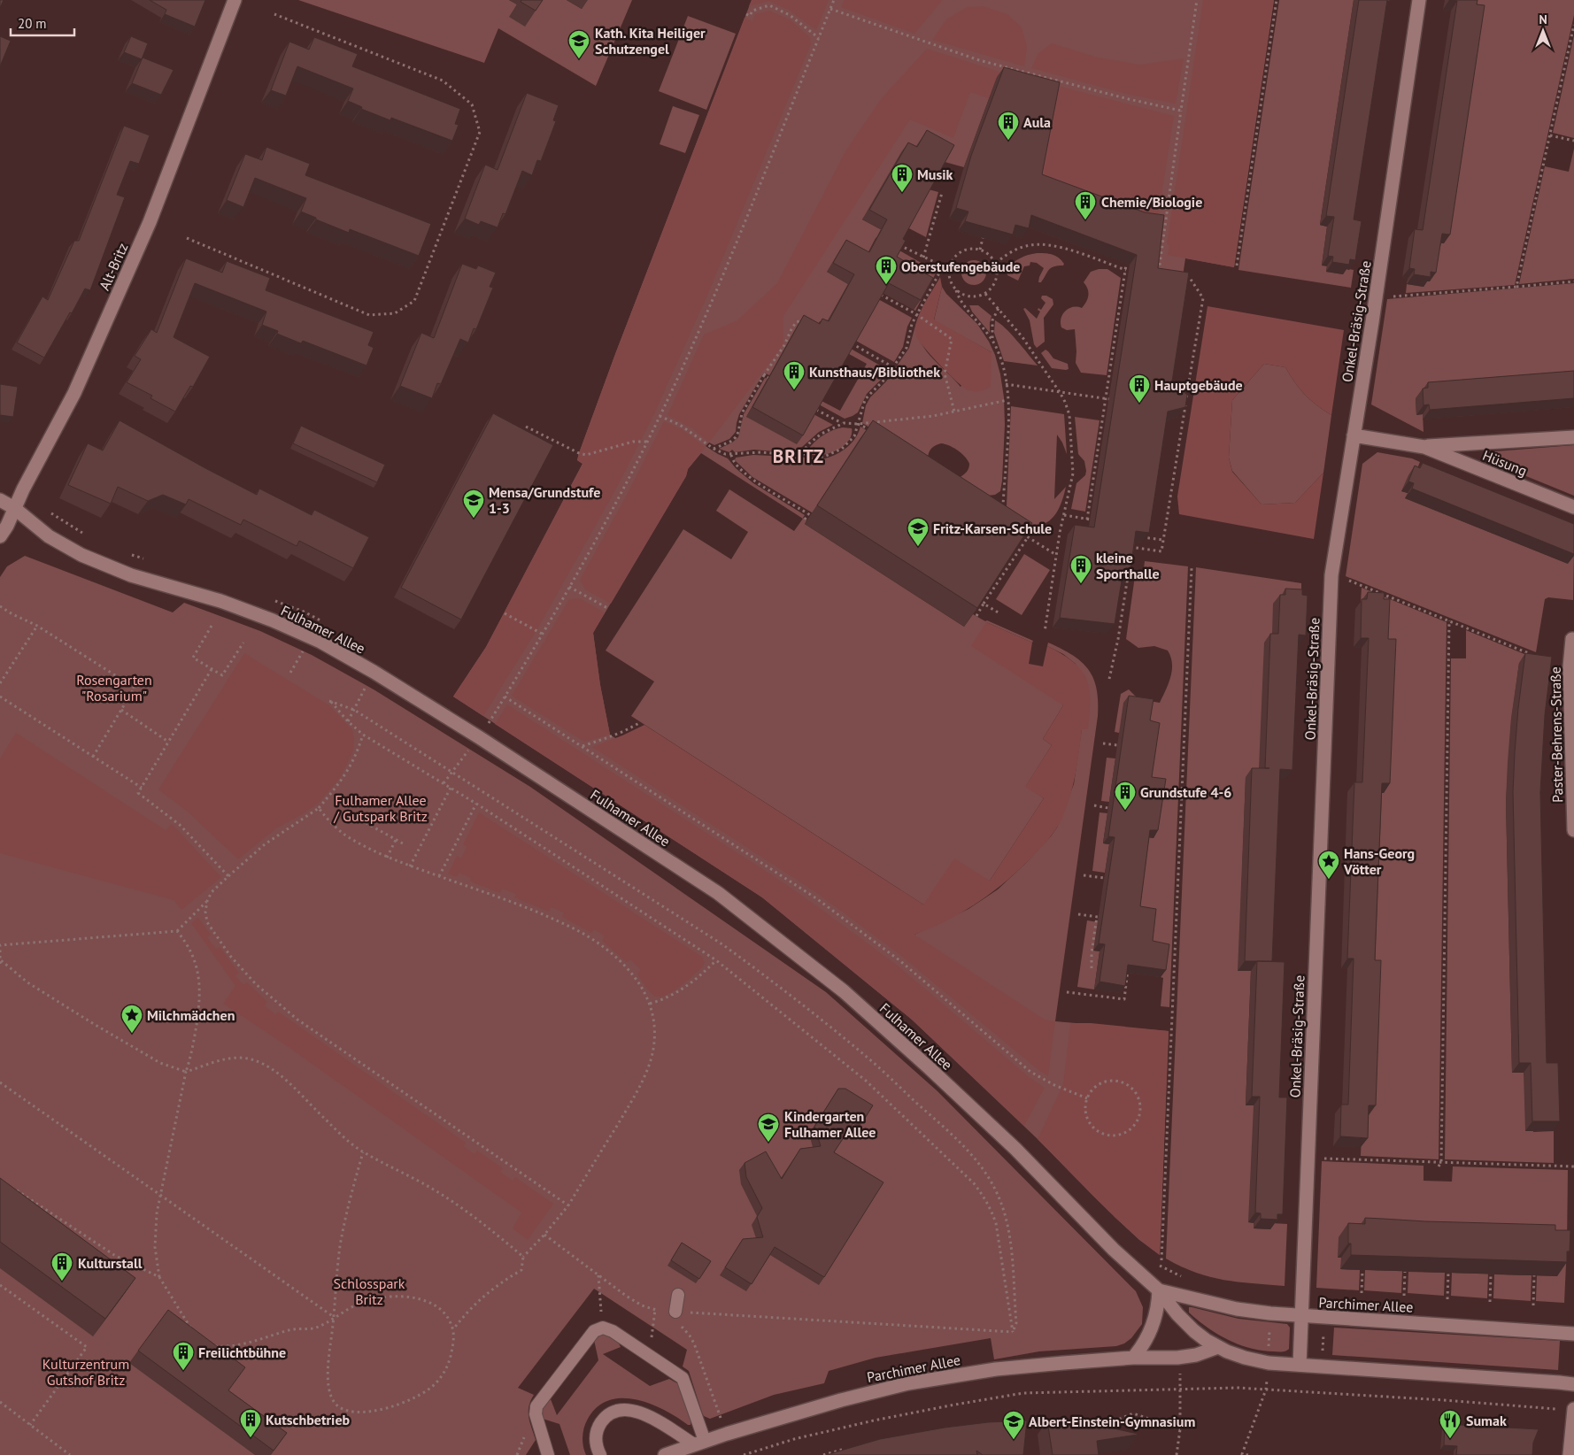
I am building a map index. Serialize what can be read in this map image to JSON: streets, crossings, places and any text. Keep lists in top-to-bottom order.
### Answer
{
  "streets": {
    "street": [
      "Alt-Britz",
      "Onkel-Bräsig-Straße",
      "Hüsung",
      "Fulhamer Allee",
      "Paster-Behrens-Straße",
      "Parchimer Allee"
    ]
  },
  "crossings": [
    ["Alt-Britz", "Fulhamer Allee"],
    ["Onkel-Bräsig-Straße", "Hüsung"],
    ["Onkel-Bräsig-Straße", "Parchimer Allee"],
    ["Fulhamer Allee", "Parchimer Allee"]
  ],
  "districts": ["BRITZ"],
  "parks": [
    "Rosengarten \"Rosarium\"",
    "Fulhamer Allee / Gutspark Britz",
    "Schlosspark Britz",
    "Kulturzentrum Gutshof Britz"
  ],
  "places": {
    "school or university": [
      "Kath. Kita Heiliger Schutzengel",
      "Mensa/Grundstufe 1-3",
      "Fritz-Karsen-Schule",
      "Kindergarten Fulhamer Allee",
      "Albert-Einstein-Gymnasium"
    ],
    "building": [
      "Aula",
      "Musik",
      "Chemie/Biologie",
      "Oberstufengebäude",
      "Kunsthaus/Bibliothek",
      "Hauptgebäude",
      "kleine Sporthalle",
      "Grundstufe 4-6",
      "Kulturstall",
      "Freilichtbühne",
      "Kutschbetrieb"
    ],
    "place": ["Hans-Georg Vötter", "Milchmädchen"],
    "restaurant": ["Sumak"]
  },
  "scale_bar": "20 m",
  "north": "top"
}
